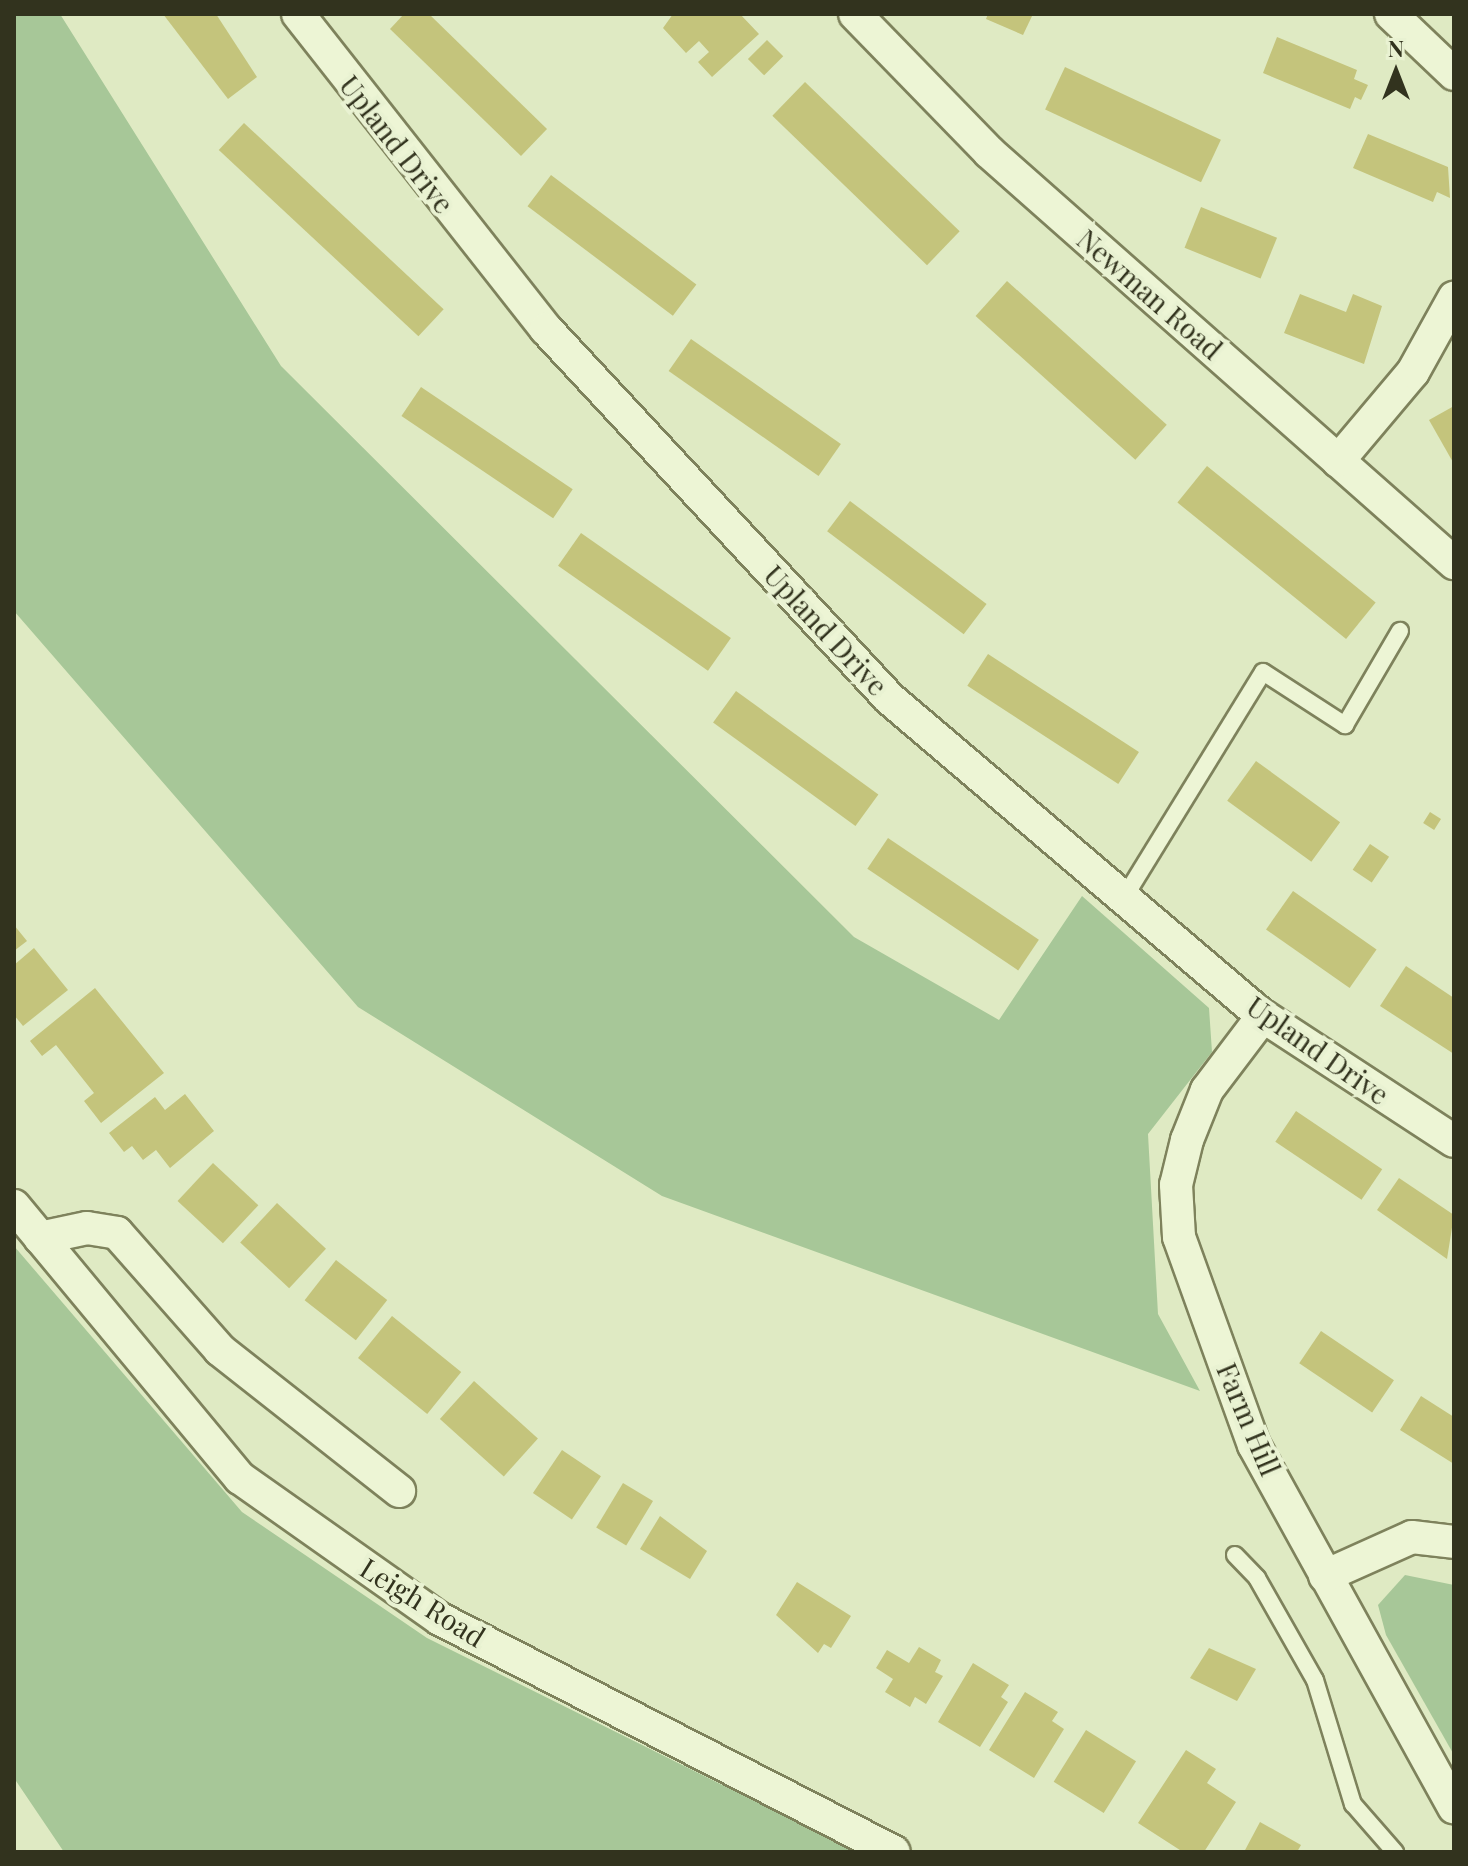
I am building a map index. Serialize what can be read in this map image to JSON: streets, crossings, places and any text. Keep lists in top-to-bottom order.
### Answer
{
  "streets": {
    "street": [
      "Upland Drive",
      "Newman Road",
      "Farm Hill",
      "Leigh Road"
    ]
  },
  "crossings": [
    ["Upland Drive", "Farm Hill"]
  ],
  "north": "top"
}
